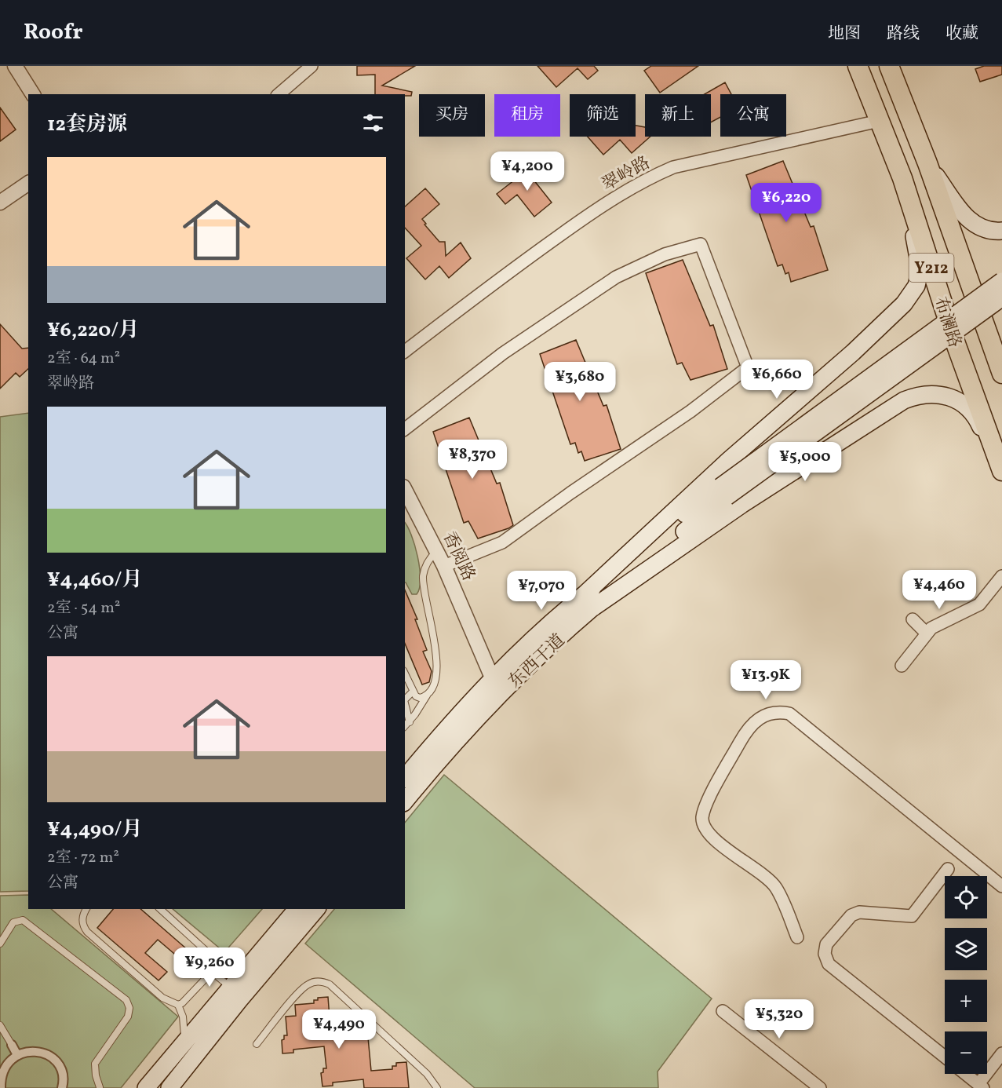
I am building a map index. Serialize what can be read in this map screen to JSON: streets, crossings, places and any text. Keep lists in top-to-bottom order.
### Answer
{
  "streets": {
    "main road": ["Y212", "布澜路", "东西干道"],
    "street": ["翠岭路", "香阅路"]
  },
  "crossings": [
    ["翠岭路", "布澜路"],
    ["香阅路", "东西干道"]
  ],
  "page": {
    "header": "Roofr",
    "nav": ["地图", "路线", "收藏"],
    "chip": [
      "买房",
      "租房",
      "筛选",
      "新上",
      "公寓"
    ],
    "heading": "12套房源",
    "list": [
      {
        "name": "¥6,220/月",
        "note": "2室 · 64 m² · 翠岭路"
      },
      {
        "name": "¥4,460/月",
        "note": "2室 · 54 m² · 公寓"
      },
      {
        "name": "¥4,490/月",
        "note": "2室 · 72 m² · 公寓"
      }
    ],
    "price": [
      "¥4,200",
      "¥6,220",
      "¥6,660",
      "¥3,680",
      "¥8,370",
      "¥5,000",
      "¥4,460",
      "¥7,070",
      "¥13.9K",
      "¥9,260",
      "¥5,320",
      "¥4,490"
    ],
    "map_buttons": ["+", "−"]
  }
}
